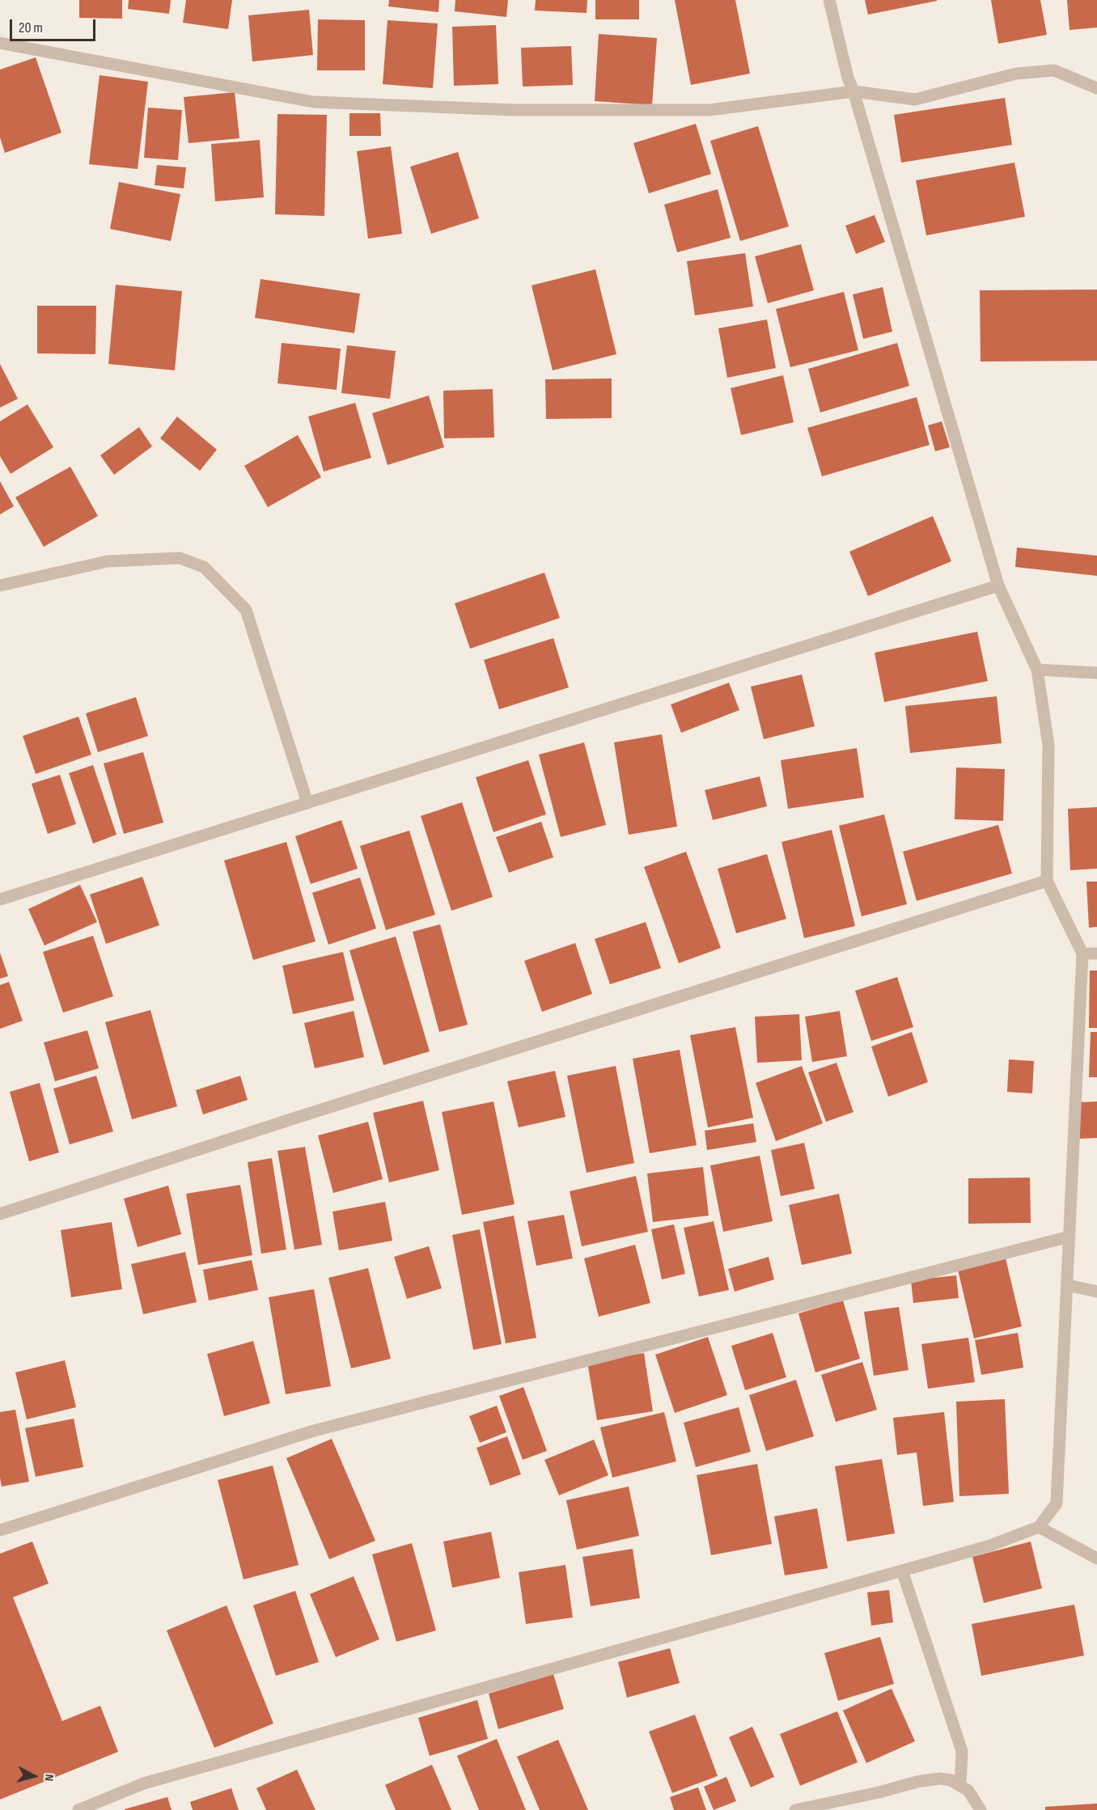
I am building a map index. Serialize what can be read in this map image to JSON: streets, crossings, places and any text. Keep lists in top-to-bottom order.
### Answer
{
  "scale_bar": "20 m",
  "north": "right"
}
